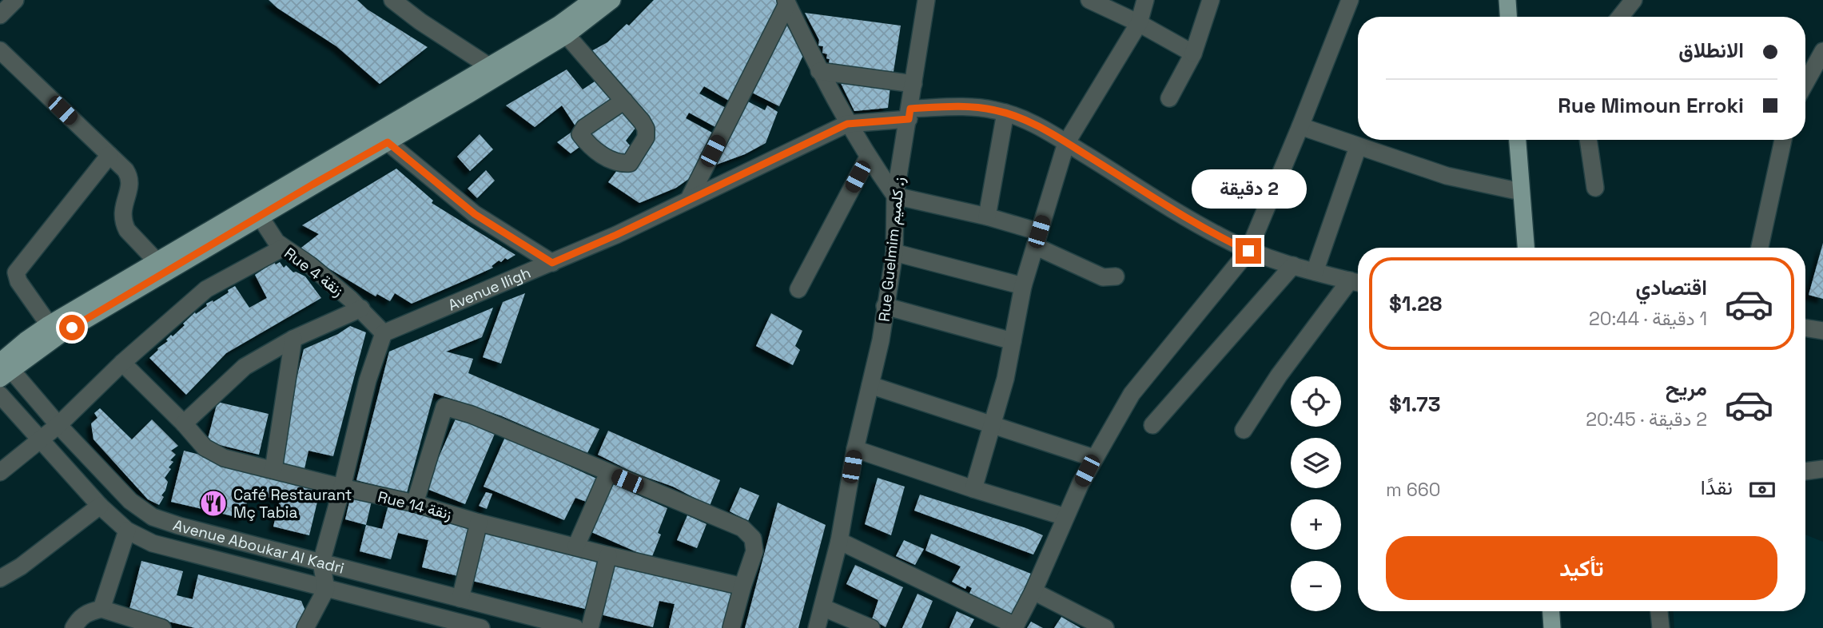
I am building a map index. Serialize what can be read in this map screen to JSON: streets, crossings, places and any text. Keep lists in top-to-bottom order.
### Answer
{
  "streets": {
    "street": [
      "Rue Guelmim ز. كلميم",
      "Rue 4 زنقة",
      "Avenue Iligh",
      "Rue 14 زنقة",
      "Avenue Aboukar Al Kadri"
    ]
  },
  "crossings": [
    ["Rue Guelmim ز. كلميم", "Avenue Iligh"],
    ["Rue 4 زنقة", "Avenue Iligh"]
  ],
  "places": {
    "restaurant": ["Café Restaurant Mç Tabia"]
  },
  "page": {
    "banner": ["الانطلاق", "Rue Mimoun Erroki"],
    "bubble": "2 دقيقة",
    "list": [
      {
        "name": "اقتصادي",
        "note": "1 دقيقة · 20:44",
        "value": "$1.28"
      },
      {
        "name": "مريح",
        "note": "2 دقيقة · 20:45",
        "value": "$1.73"
      }
    ],
    "map_buttons": ["+", "−"],
    "pay": ["نقدًا", "660 m"],
    "buttons": "تأكيد"
  }
}
